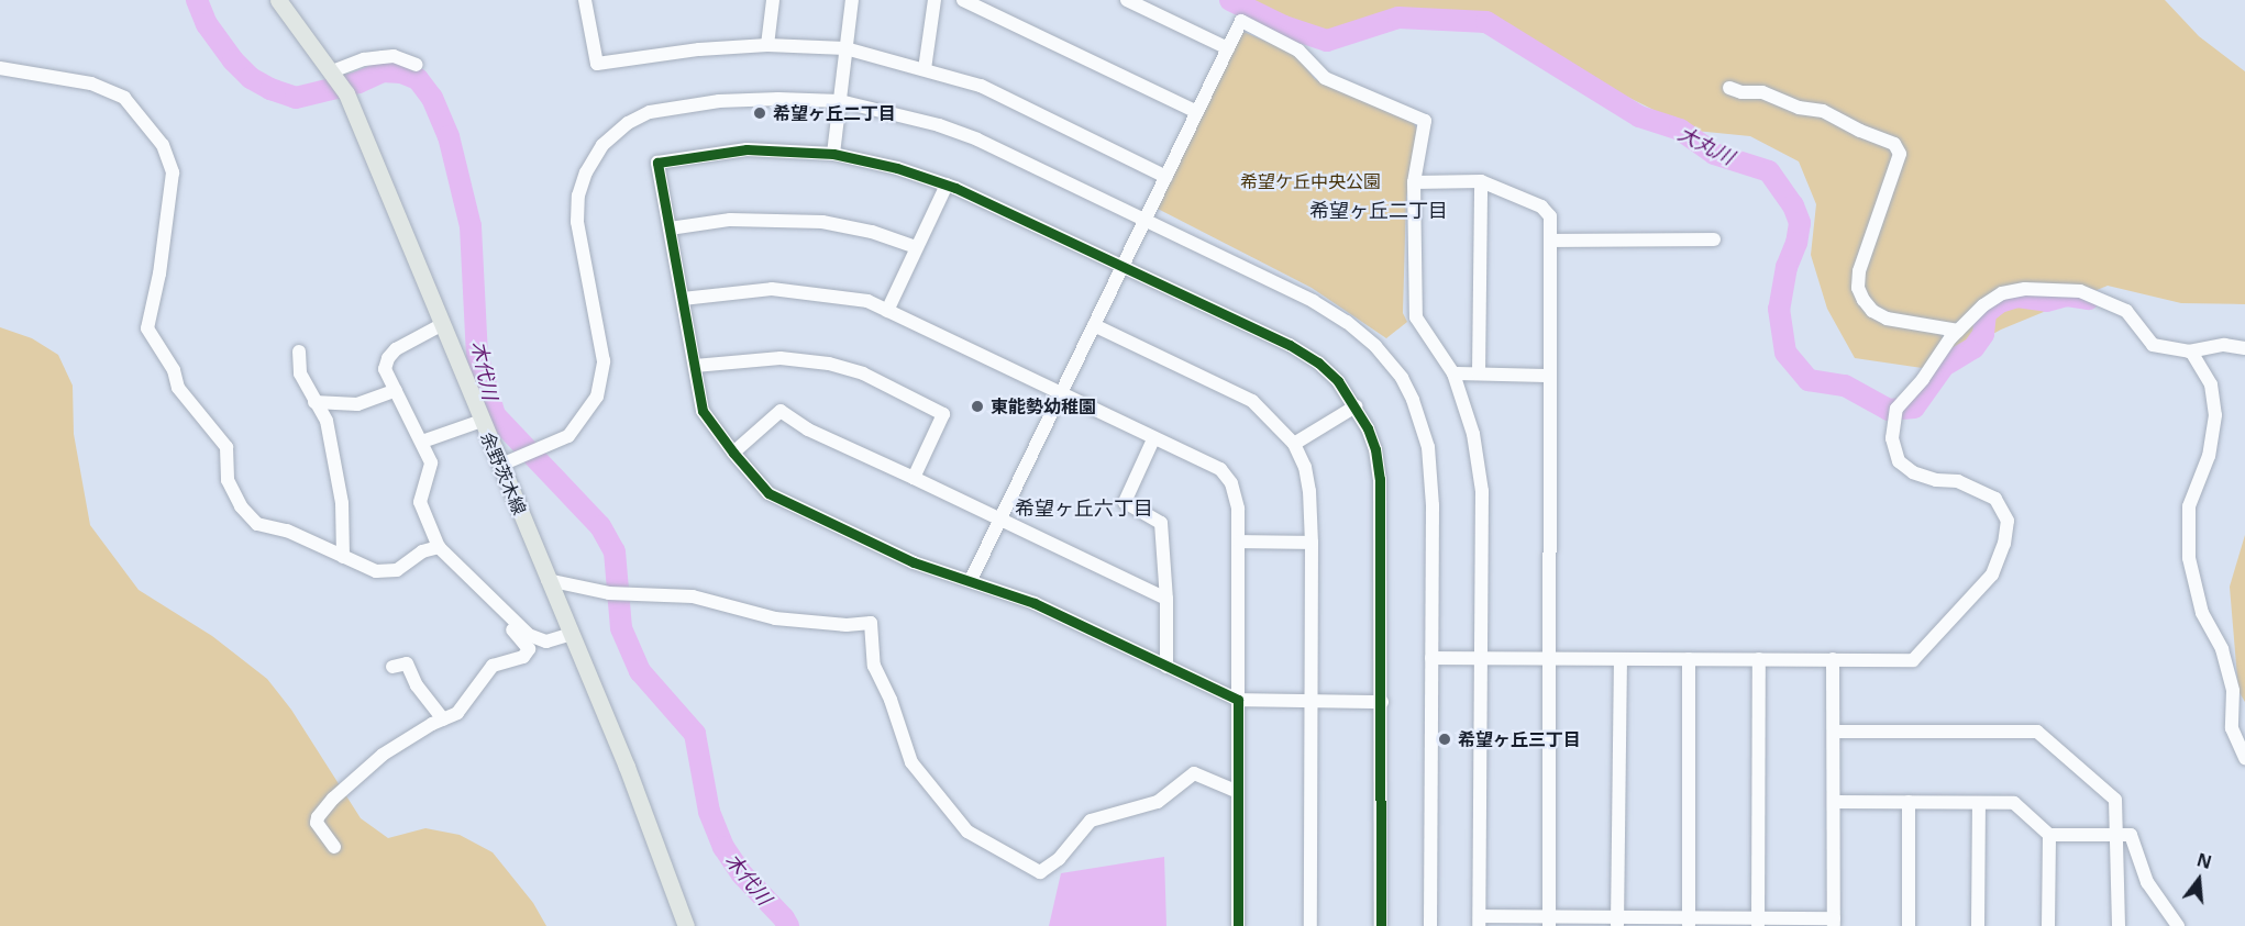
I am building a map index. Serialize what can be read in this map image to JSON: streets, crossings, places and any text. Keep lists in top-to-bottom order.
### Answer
{
  "streets": {
    "main road": ["余野茨木線"]
  },
  "districts": ["希望ヶ丘二丁目", "希望ヶ丘六丁目"],
  "water": ["大丸川", "木代川"],
  "parks": ["希望ケ丘中央公園"],
  "places": ["希望ヶ丘二丁目", "東能勢幼稚園", "希望ヶ丘三丁目"],
  "north": "top"
}
